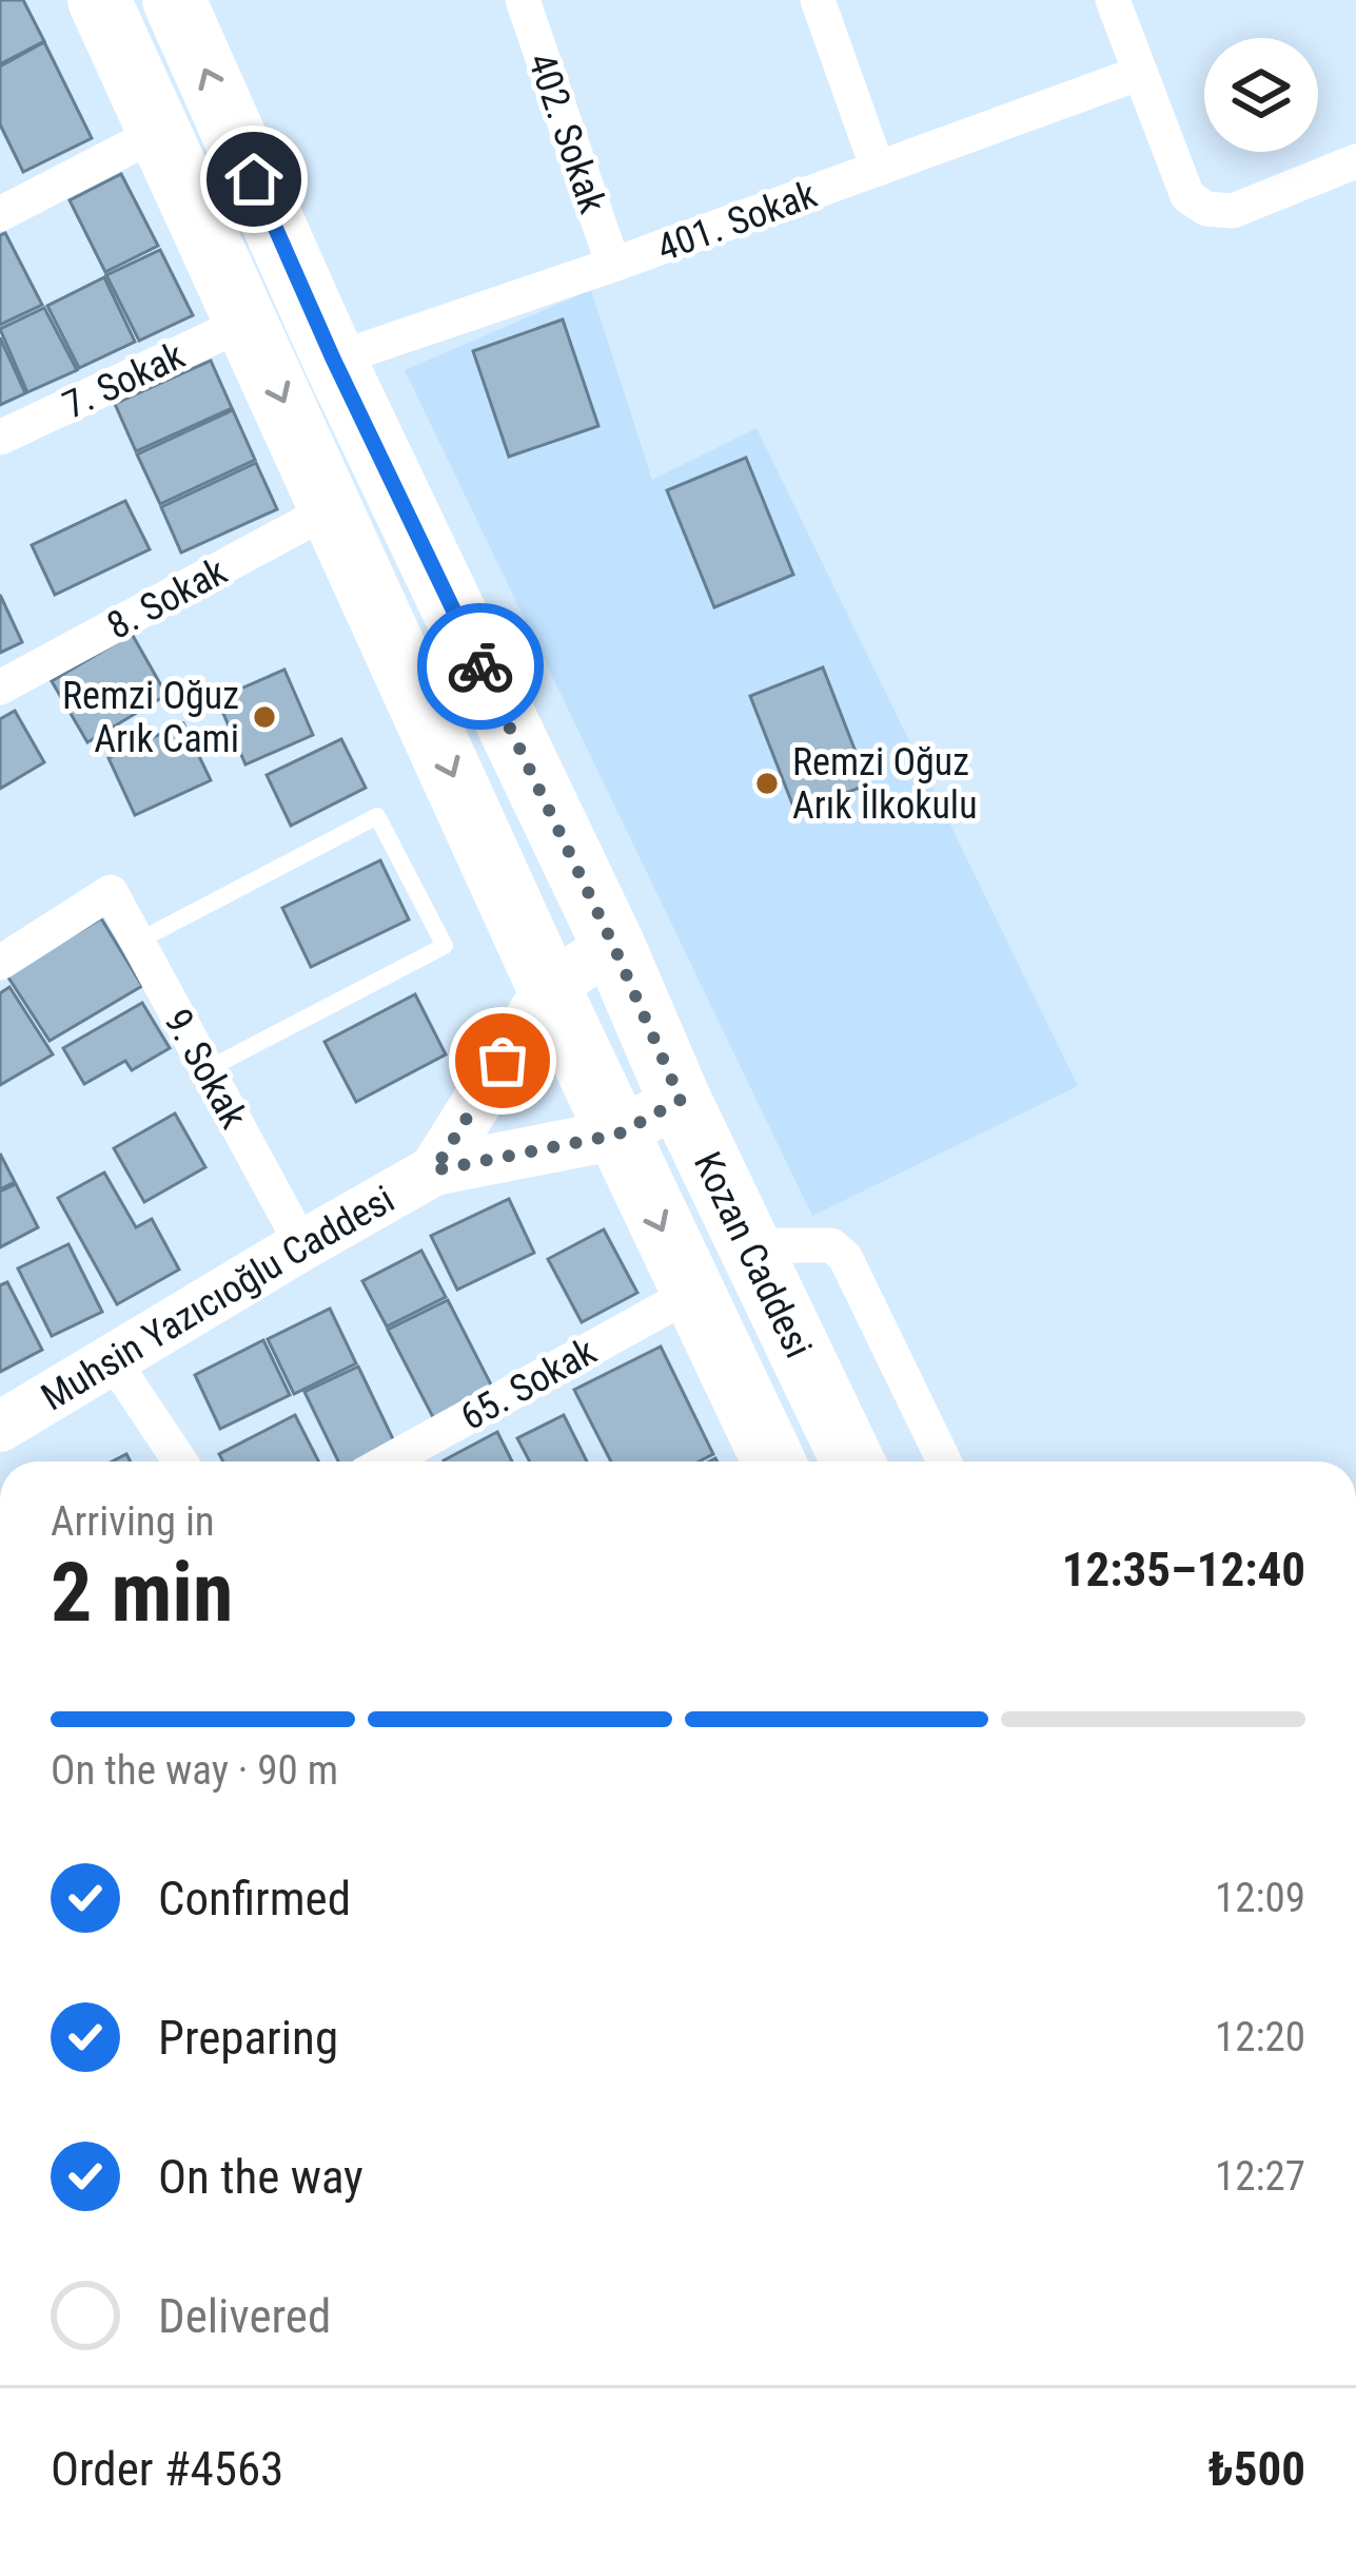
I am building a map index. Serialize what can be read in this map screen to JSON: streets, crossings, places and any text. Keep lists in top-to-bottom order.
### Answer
{
  "streets": {
    "highway": ["Kozan Caddesi"],
    "main road": ["Muhsin Yazıcıoğlu Caddesi"],
    "street": [
      "402. Sokak",
      "401. Sokak",
      "7. Sokak",
      "8. Sokak",
      "9. Sokak",
      "65. Sokak"
    ]
  },
  "crossings": [
    ["402. Sokak", "401. Sokak"],
    ["401. Sokak", "Kozan Caddesi"],
    ["7. Sokak", "Kozan Caddesi"],
    ["8. Sokak", "Kozan Caddesi"],
    ["9. Sokak", "Muhsin Yazıcıoğlu Caddesi"],
    ["Kozan Caddesi", "65. Sokak"]
  ],
  "places": ["Remzi Oğuz Arık Cami", "Remzi Oğuz Arık İlkokulu"],
  "page": {
    "heading": ["2 min", "Arriving in", "12:35–12:40"],
    "panel": ["Order #4563", "₺500"],
    "bar": "On the way · 90 m",
    "list": [
      ["Confirmed", "12:09"],
      ["Preparing", "12:20"],
      ["On the way", "12:27"],
      "Delivered"
    ]
  }
}
